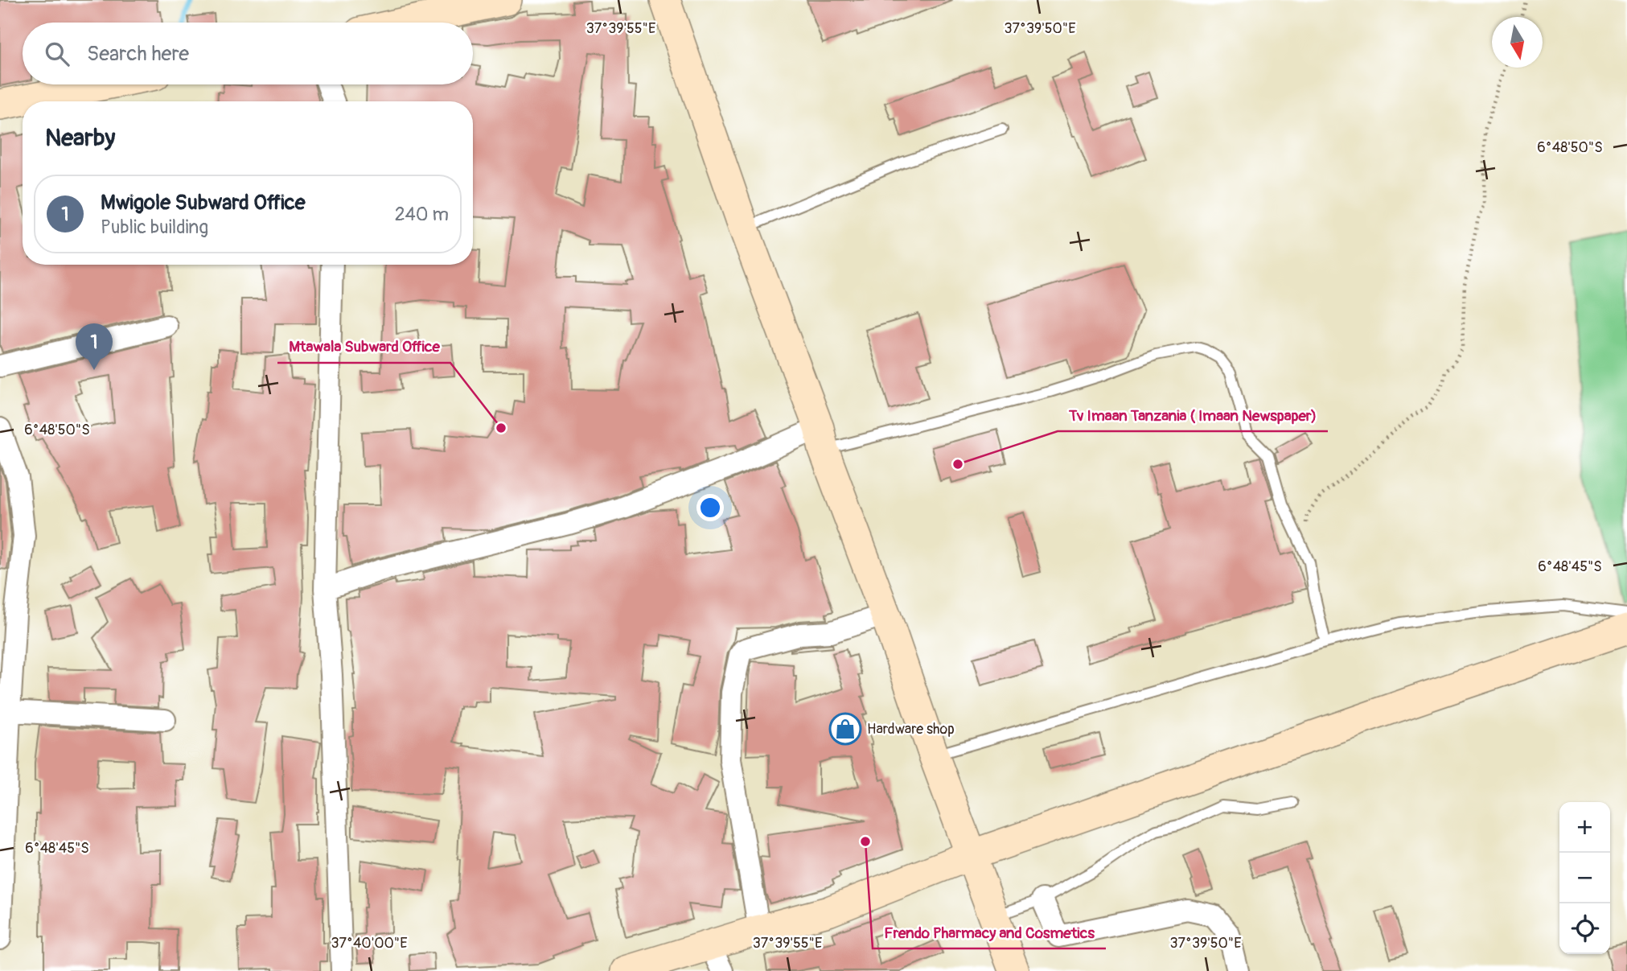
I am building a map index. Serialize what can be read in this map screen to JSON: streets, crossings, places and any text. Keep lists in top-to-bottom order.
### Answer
{
  "places": {
    "other": ["Mtawala Subward Office", "Tv Imaan Tanzania ( Imaan Newspaper)", "Frendo Pharmacy and Cosmetics"],
    "shop": ["Hardware shop"]
  },
  "north": "bottom",
  "page": {
    "search": "Search here",
    "heading": "Nearby",
    "list": [
      {
        "mark": "1",
        "name": "Mwigole Subward Office",
        "note": "Public building",
        "value": "240 m"
      }
    ],
    "pins": "1",
    "map_buttons": ["+", "−"]
  },
  "coordinates": [
    "37°39'55\"E",
    "37°39'50\"E",
    "6°48'50\"S",
    "6°48'45\"S",
    "37°40'00\"E"
  ]
}
